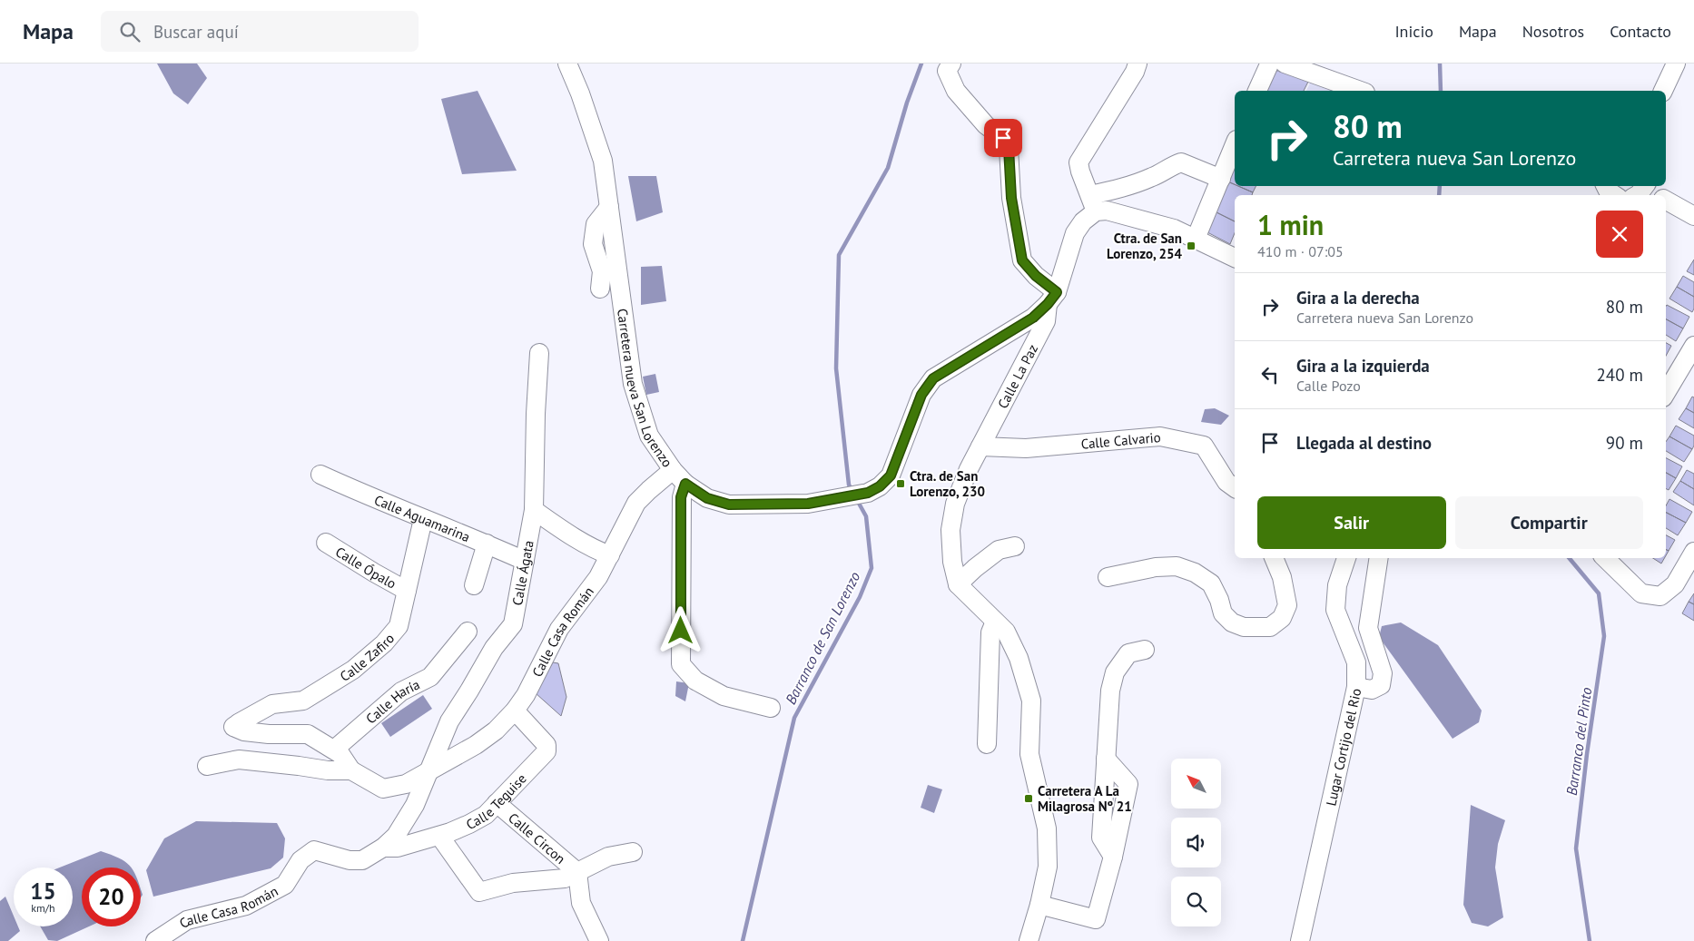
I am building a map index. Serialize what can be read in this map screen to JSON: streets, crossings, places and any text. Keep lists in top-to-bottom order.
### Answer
{
  "streets": {
    "street": [
      "Calle La Paz",
      "Carretera nueva San Lorenzo",
      "Calle Calvario",
      "Calle Aguamarina",
      "Calle Ópalo",
      "Calle Ágata",
      "Calle Casa Román",
      "Calle Zafiro",
      "Calle Haría",
      "Lugar Cortijo del Rio",
      "Calle Teguise",
      "Calle Circon"
    ]
  },
  "crossings": [
    ["Calle La Paz", "Carretera nueva San Lorenzo"],
    ["Calle La Paz", "Calle Calvario"],
    ["Carretera nueva San Lorenzo", "Calle Casa Román"],
    ["Calle Aguamarina", "Calle Ágata"],
    ["Calle Aguamarina", "Calle Zafiro"],
    ["Calle Ópalo", "Calle Zafiro"],
    ["Calle Ágata", "Calle Casa Román"],
    ["Calle Casa Román", "Calle Teguise"],
    ["Calle Zafiro", "Calle Haría"],
    ["Calle Teguise", "Calle Circon"]
  ],
  "water": ["Barranco de San Lorenzo", "Barranco del Pinto"],
  "places": {
    "transit": ["Ctra. de San Lorenzo, 254", "Ctra. de San Lorenzo, 230", "Carretera A La Milagrosa Nº 21"]
  },
  "north": "top left",
  "page": {
    "header": "Mapa",
    "search": "Buscar aquí",
    "nav": [
      "Inicio",
      "Mapa",
      "Nosotros",
      "Contacto"
    ],
    "turn": ["80 m", "Carretera nueva San Lorenzo"],
    "heading": ["1 min", "410 m · 07:05"],
    "list": [
      {
        "name": "Gira a la derecha",
        "note": "Carretera nueva San Lorenzo",
        "value": "80 m"
      },
      {
        "name": "Gira a la izquierda",
        "note": "Calle Pozo",
        "value": "240 m"
      },
      {
        "name": "Llegada al destino",
        "value": "90 m"
      }
    ],
    "buttons": ["Salir", "Compartir"],
    "speed": "15 km/h",
    "limit": "20"
  }
}
